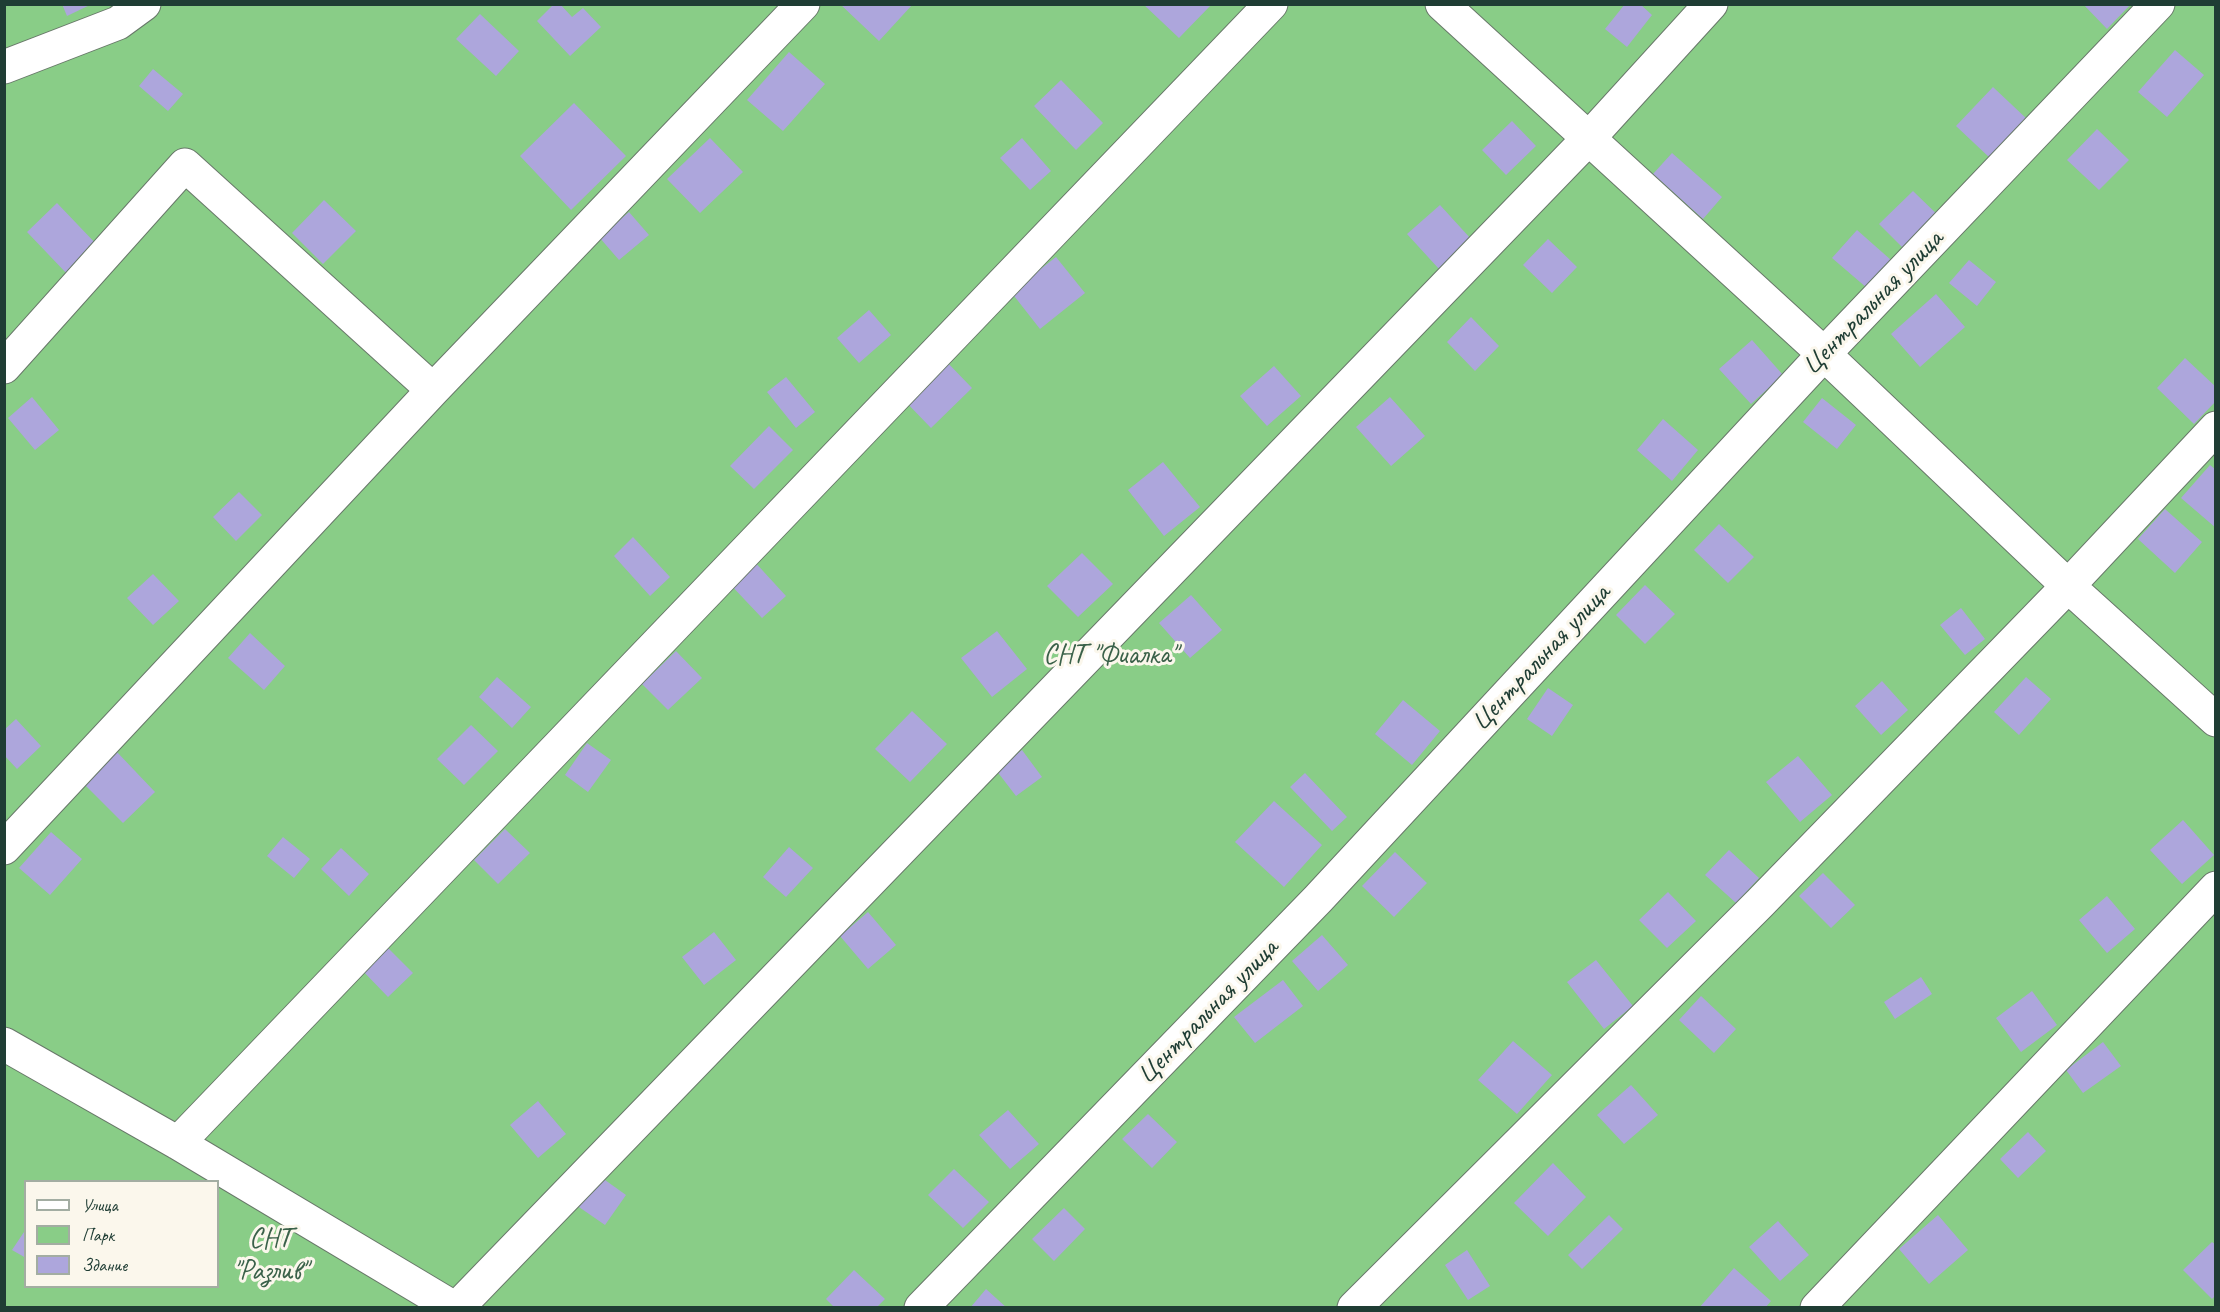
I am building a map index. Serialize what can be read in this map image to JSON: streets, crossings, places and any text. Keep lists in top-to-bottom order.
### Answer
{
  "streets": {
    "street": ["Центральная улица"]
  },
  "parks": ["СНТ \"Фиалка\"", "СНТ \"Разлив\""],
  "legend": ["Улица", "Парк", "Здание"]
}
